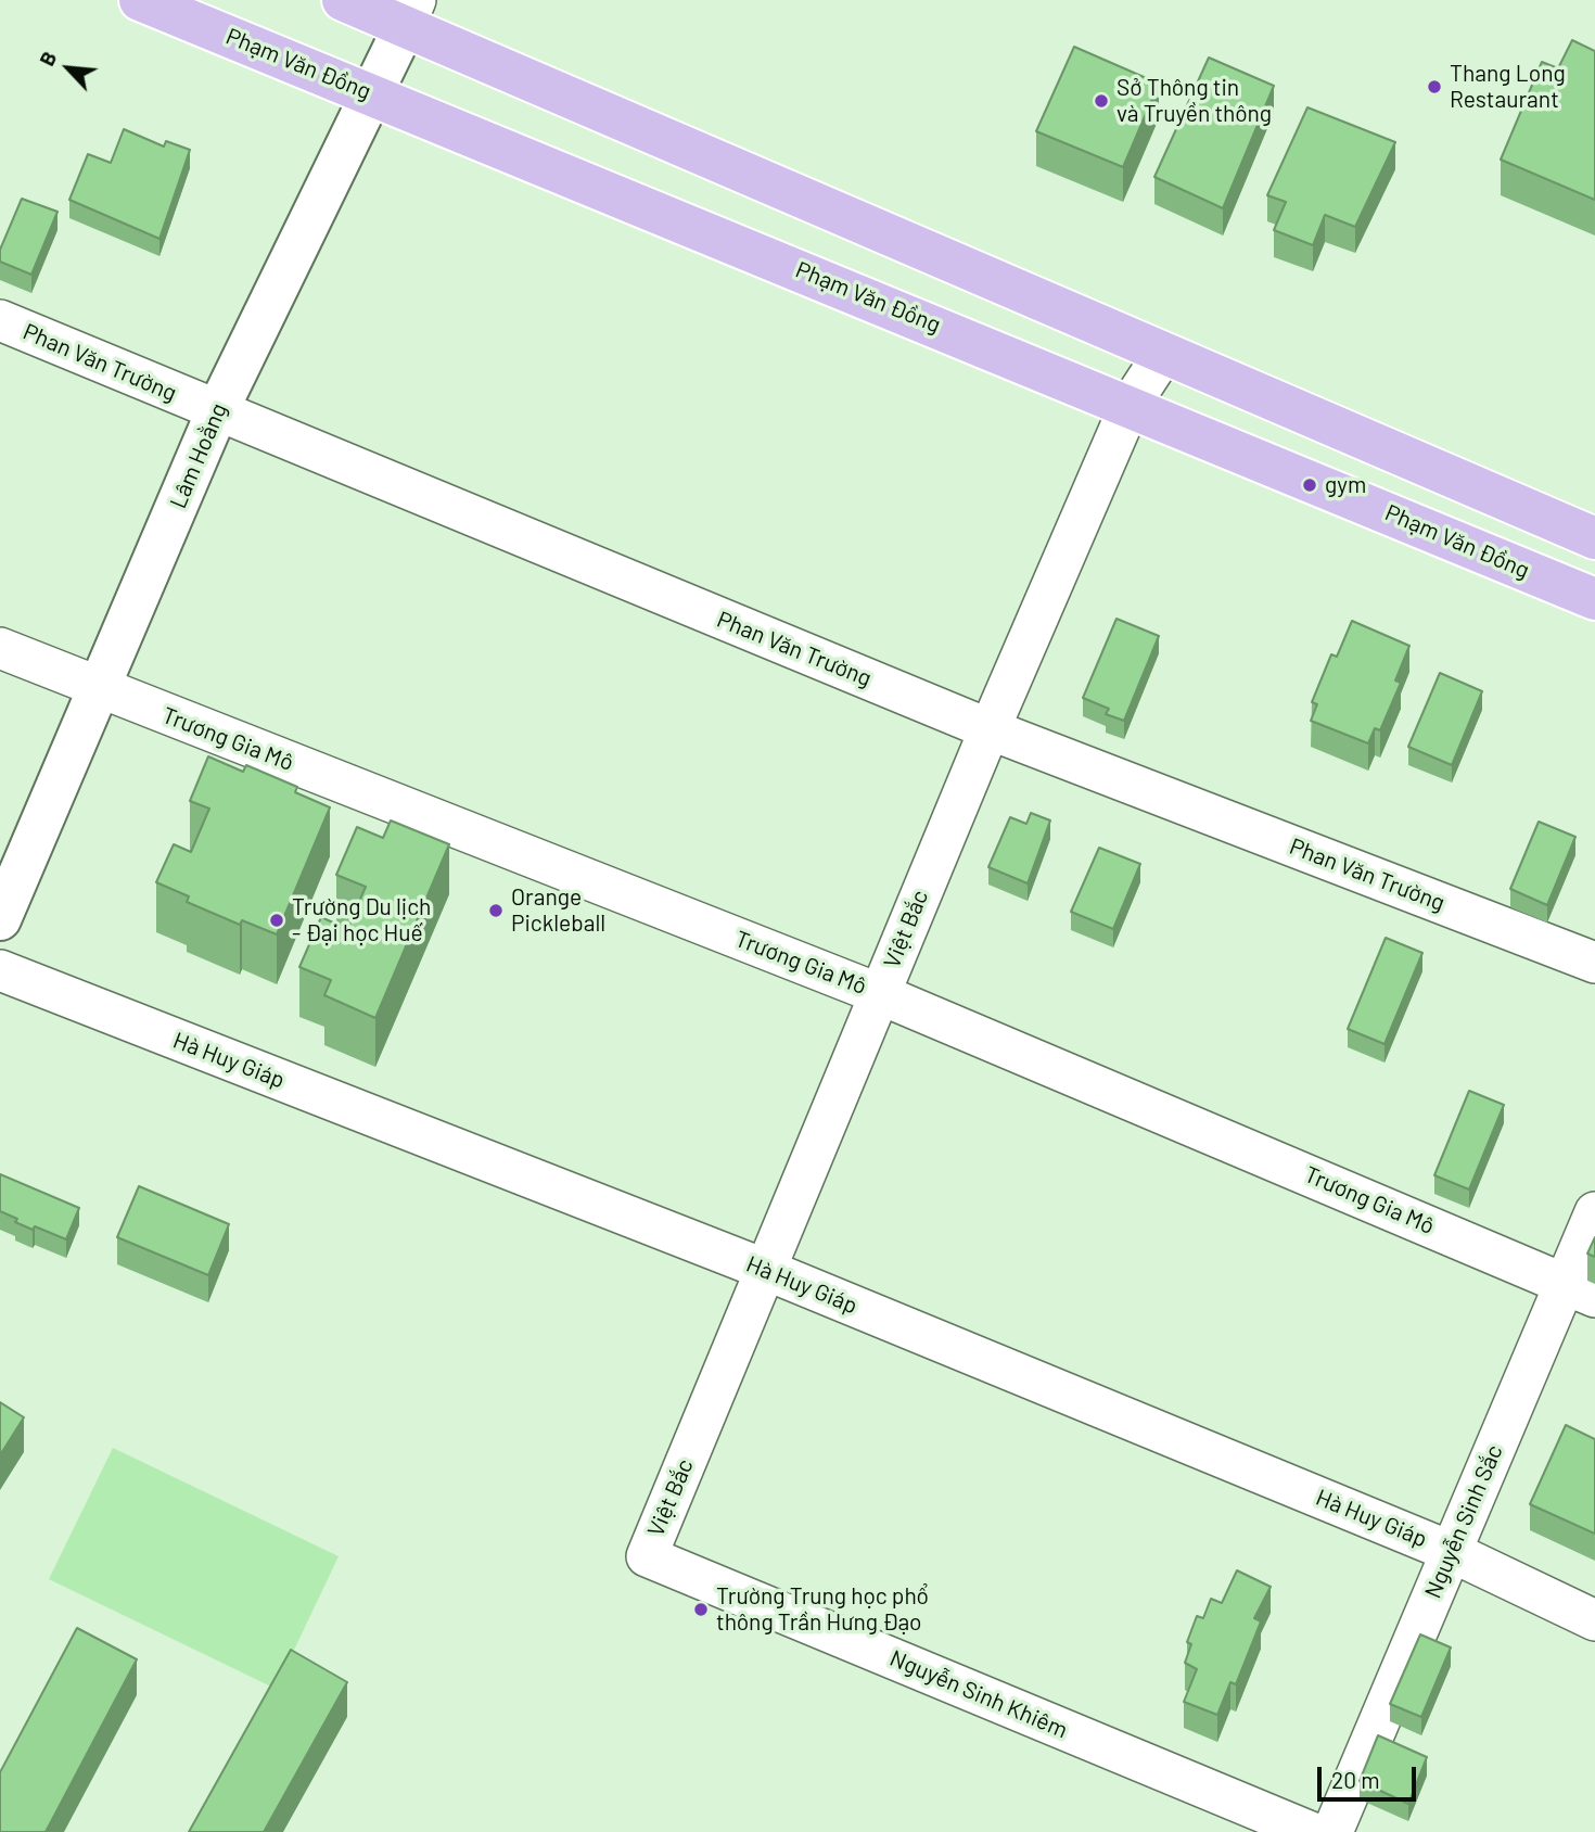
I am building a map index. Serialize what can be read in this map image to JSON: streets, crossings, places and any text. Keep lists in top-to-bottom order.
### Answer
{
  "streets": {
    "main road": ["Phạm Văn Đồng"],
    "street": [
      "Phan Văn Trường",
      "Lâm Hoằng",
      "Trương Gia Mô",
      "Việt Bắc",
      "Hà Huy Giáp",
      "Nguyễn Sinh Sắc",
      "Nguyễn Sinh Khiêm"
    ]
  },
  "crossings": [
    ["Phạm Văn Đồng", "Lâm Hoằng"],
    ["Phạm Văn Đồng", "Việt Bắc"],
    ["Phan Văn Trường", "Lâm Hoằng"],
    ["Phan Văn Trường", "Việt Bắc"],
    ["Lâm Hoằng", "Trương Gia Mô"],
    ["Trương Gia Mô", "Việt Bắc"],
    ["Trương Gia Mô", "Nguyễn Sinh Sắc"],
    ["Việt Bắc", "Hà Huy Giáp"],
    ["Việt Bắc", "Nguyễn Sinh Khiêm"],
    ["Hà Huy Giáp", "Nguyễn Sinh Sắc"]
  ],
  "places": [
    "Thang Long Restaurant",
    "Sở Thông tin và Truyền thông",
    "gym",
    "Orange Pickleball",
    "Trường Du lịch - Đại học Huế",
    "Trường Trung học phổ thông Trần Hưng Đạo"
  ],
  "scale_bar": "20 m",
  "north": "top left"
}
